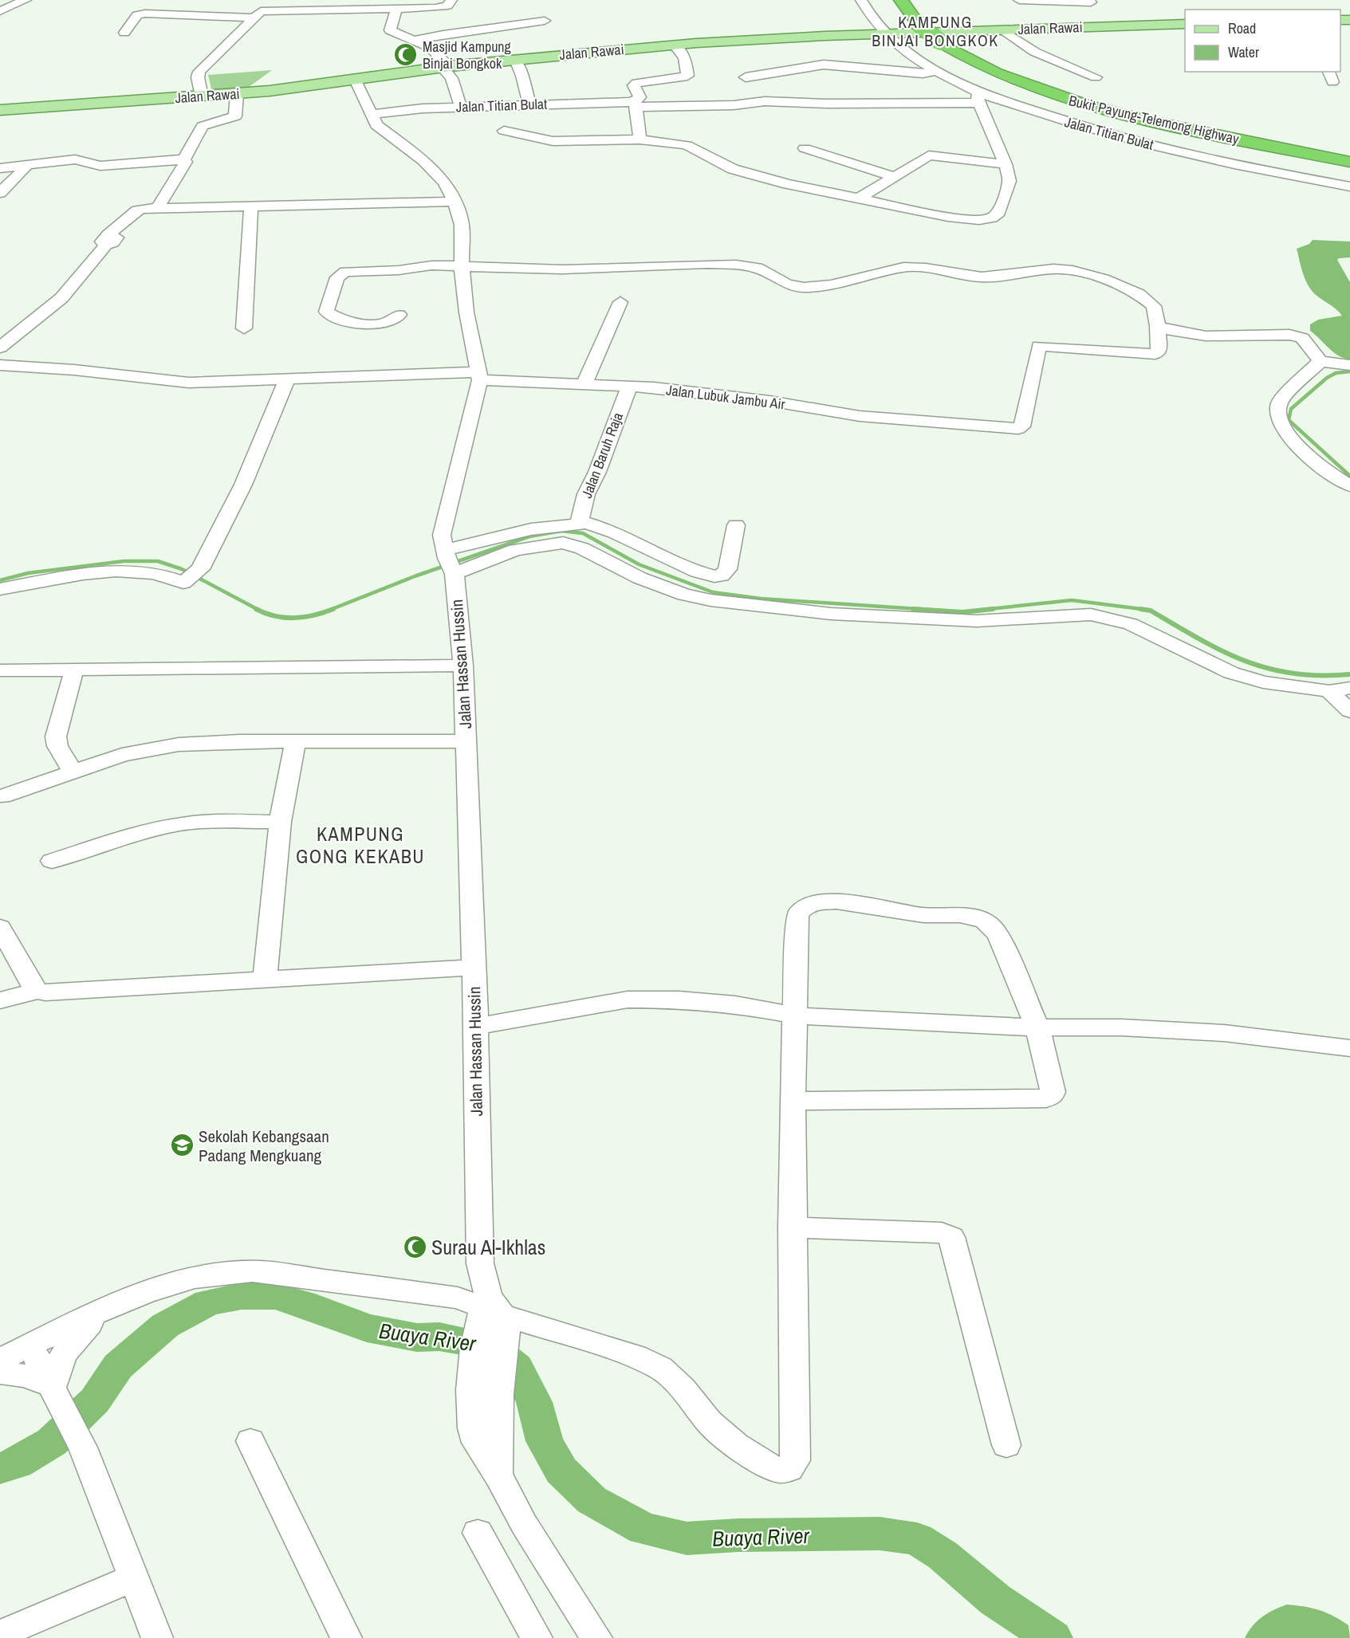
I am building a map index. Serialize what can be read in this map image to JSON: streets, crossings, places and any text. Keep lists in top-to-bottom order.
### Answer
{
  "streets": {
    "highway": ["Bukit Payung-Telemong Highway"],
    "main road": ["Jalan Rawai"],
    "street": [
      "Jalan Titian Bulat",
      "Jalan Lubuk Jambu Air",
      "Jalan Baruh Raja",
      "Jalan Hassan Hussin"
    ]
  },
  "crossings": [
    ["Jalan Rawai", "Jalan Titian Bulat"],
    ["Jalan Rawai", "Jalan Hassan Hussin"],
    ["Jalan Titian Bulat", "Jalan Hassan Hussin"],
    ["Jalan Lubuk Jambu Air", "Jalan Baruh Raja"],
    ["Jalan Lubuk Jambu Air", "Jalan Hassan Hussin"]
  ],
  "districts": ["KAMPUNG BINJAI BONGKOK", "KAMPUNG GONG KEKABU"],
  "water": ["Buaya River"],
  "places": {
    "mosque": ["Masjid Kampung Binjai Bongkok", "Surau Al-Ikhlas"],
    "school or university": ["Sekolah Kebangsaan Padang Mengkuang"]
  },
  "legend": ["Road", "Water"]
}
